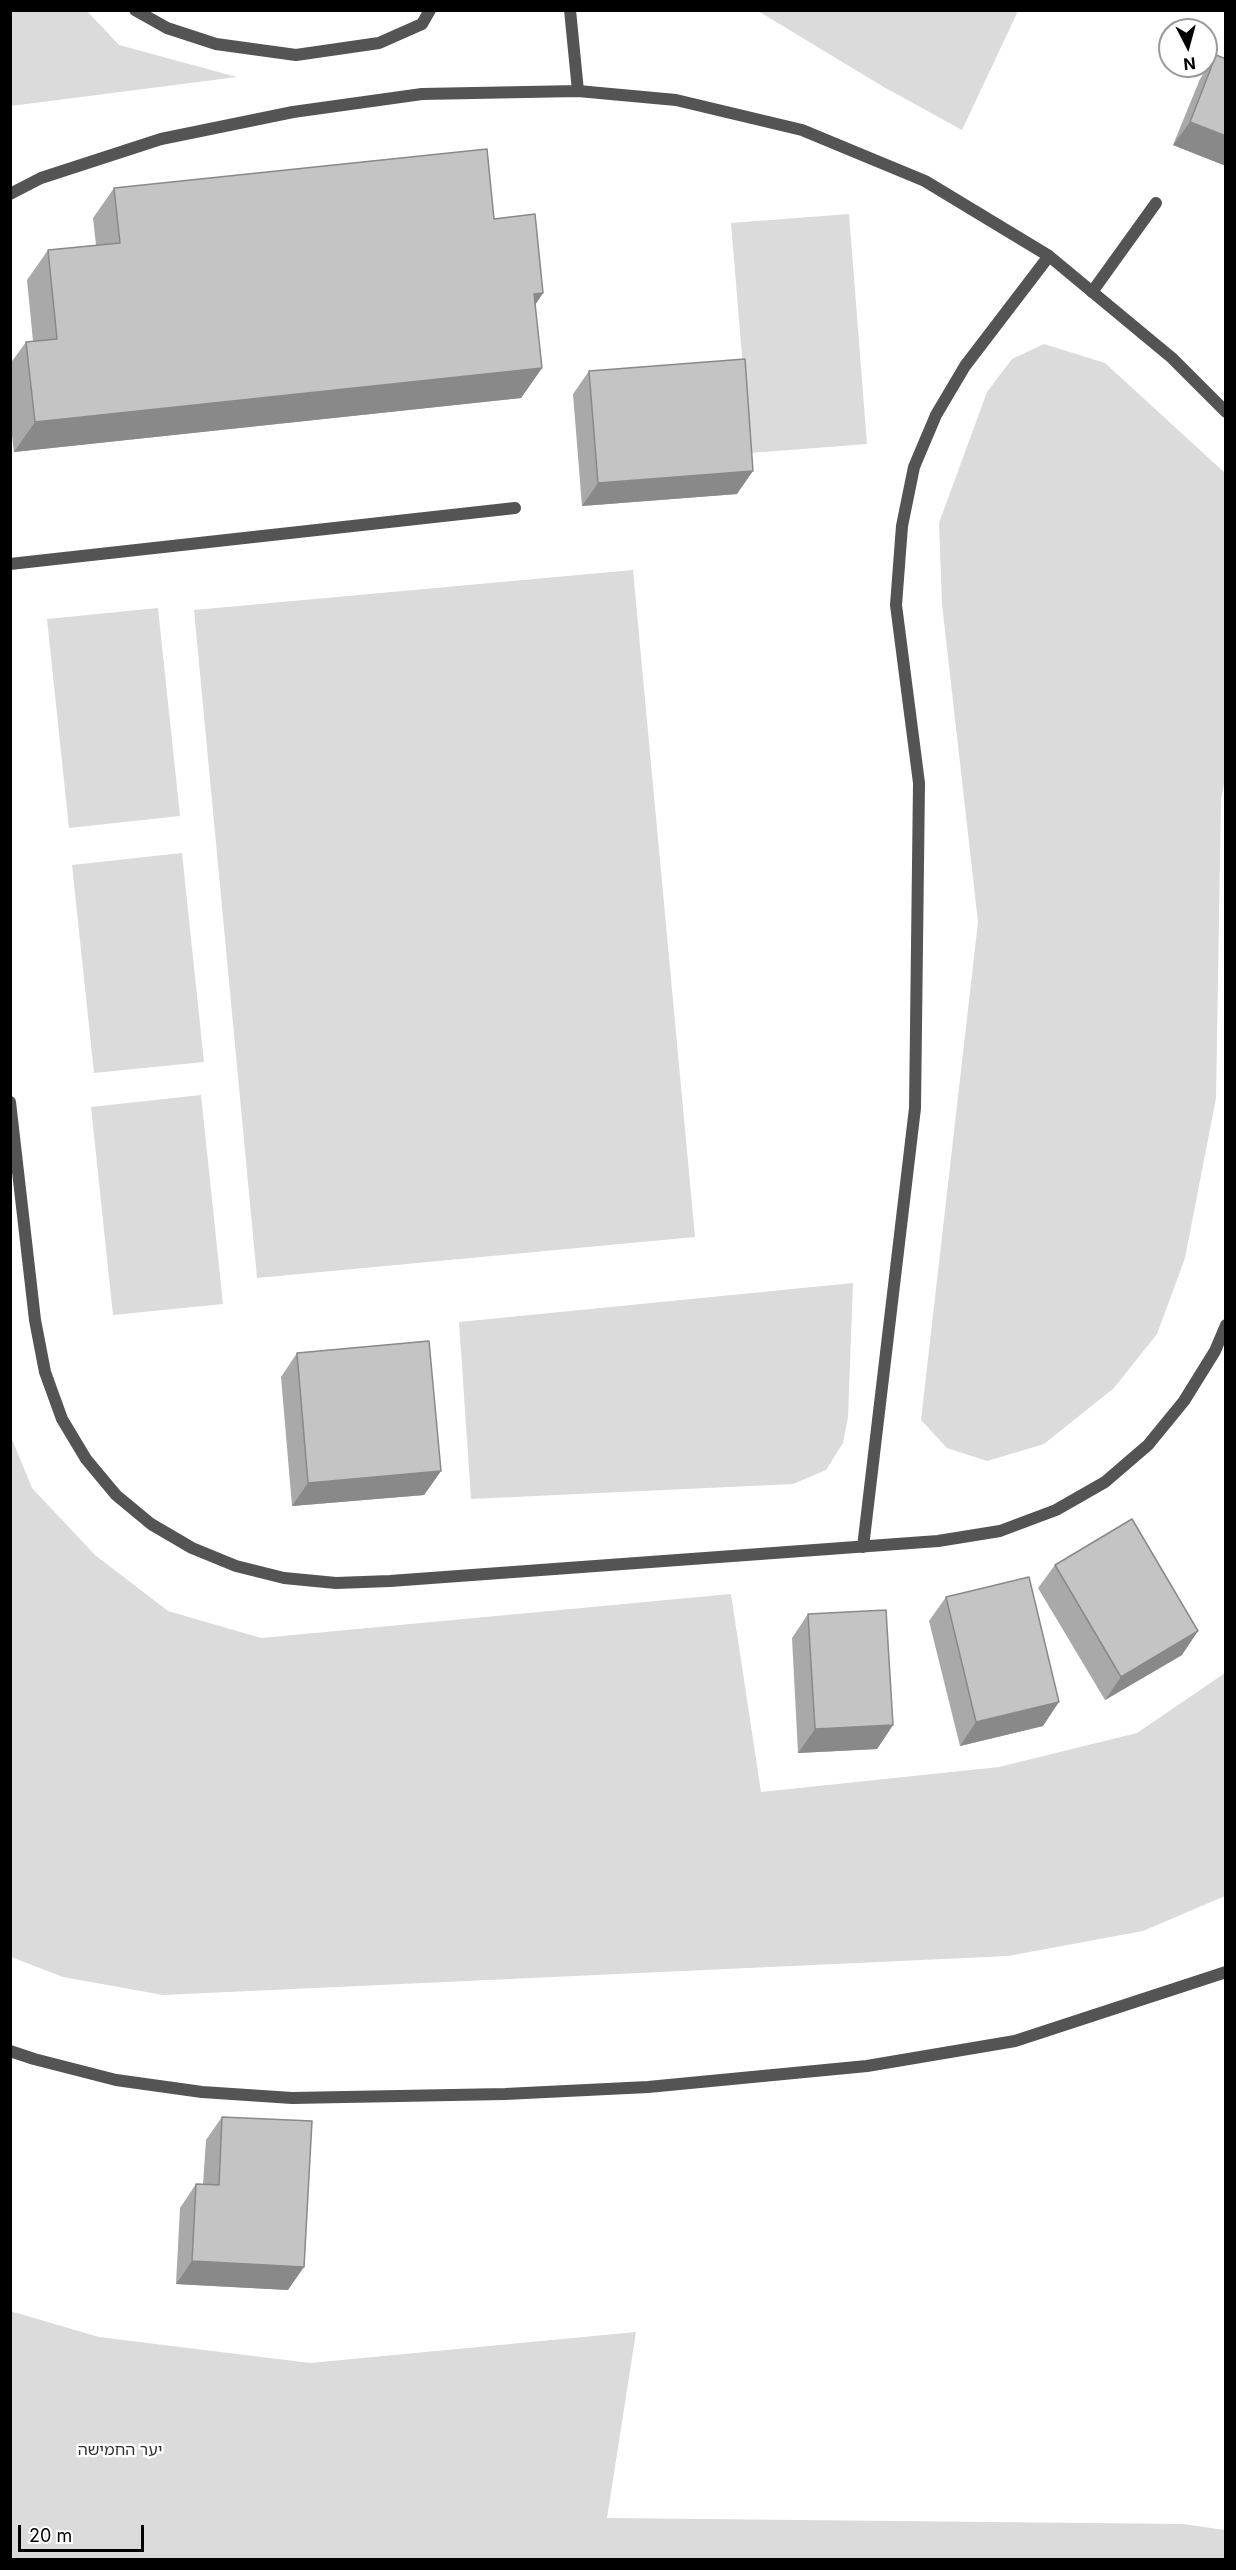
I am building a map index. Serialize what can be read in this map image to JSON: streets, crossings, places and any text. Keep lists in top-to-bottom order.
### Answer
{
  "parks": ["יער החמישה"],
  "scale_bar": "20 m",
  "north": "bottom"
}
